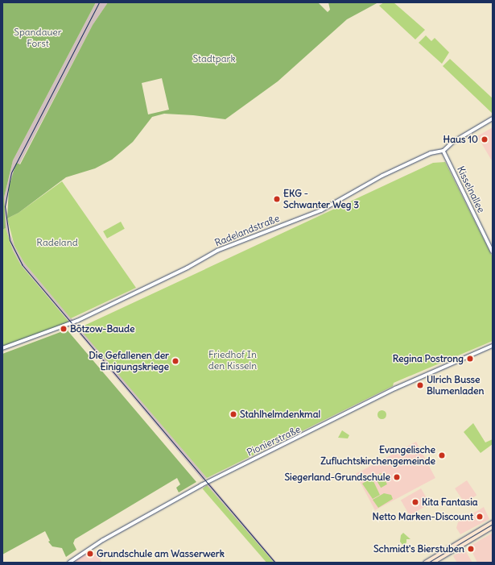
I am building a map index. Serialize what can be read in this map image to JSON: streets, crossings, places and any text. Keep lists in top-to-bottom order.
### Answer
{
  "streets": {
    "street": ["Kisselnallee", "Radelandstraße", "Pionierstraße"]
  },
  "crossings": [
    ["Kisselnallee", "Radelandstraße"]
  ],
  "parks": [
    "Spandauer Forst",
    "Stadtpark",
    "Radeland",
    "Friedhof In den Kisseln"
  ],
  "places": [
    "Haus 10",
    "EKG - Schwanter Weg 3",
    "Bötzow-Baude",
    "Regina Postrong",
    "Die Gefallenen der Einigungskriege",
    "Ulrich Busse Blumenladen",
    "Stahlhelmdenkmal",
    "Evangelische Zufluchtskirchengemeinde",
    "Siegerland-Grundschule",
    "Kita Fantasia",
    "Netto Marken-Discount",
    "Schmidt's Bierstuben",
    "Grundschule am Wasserwerk"
  ]
}
